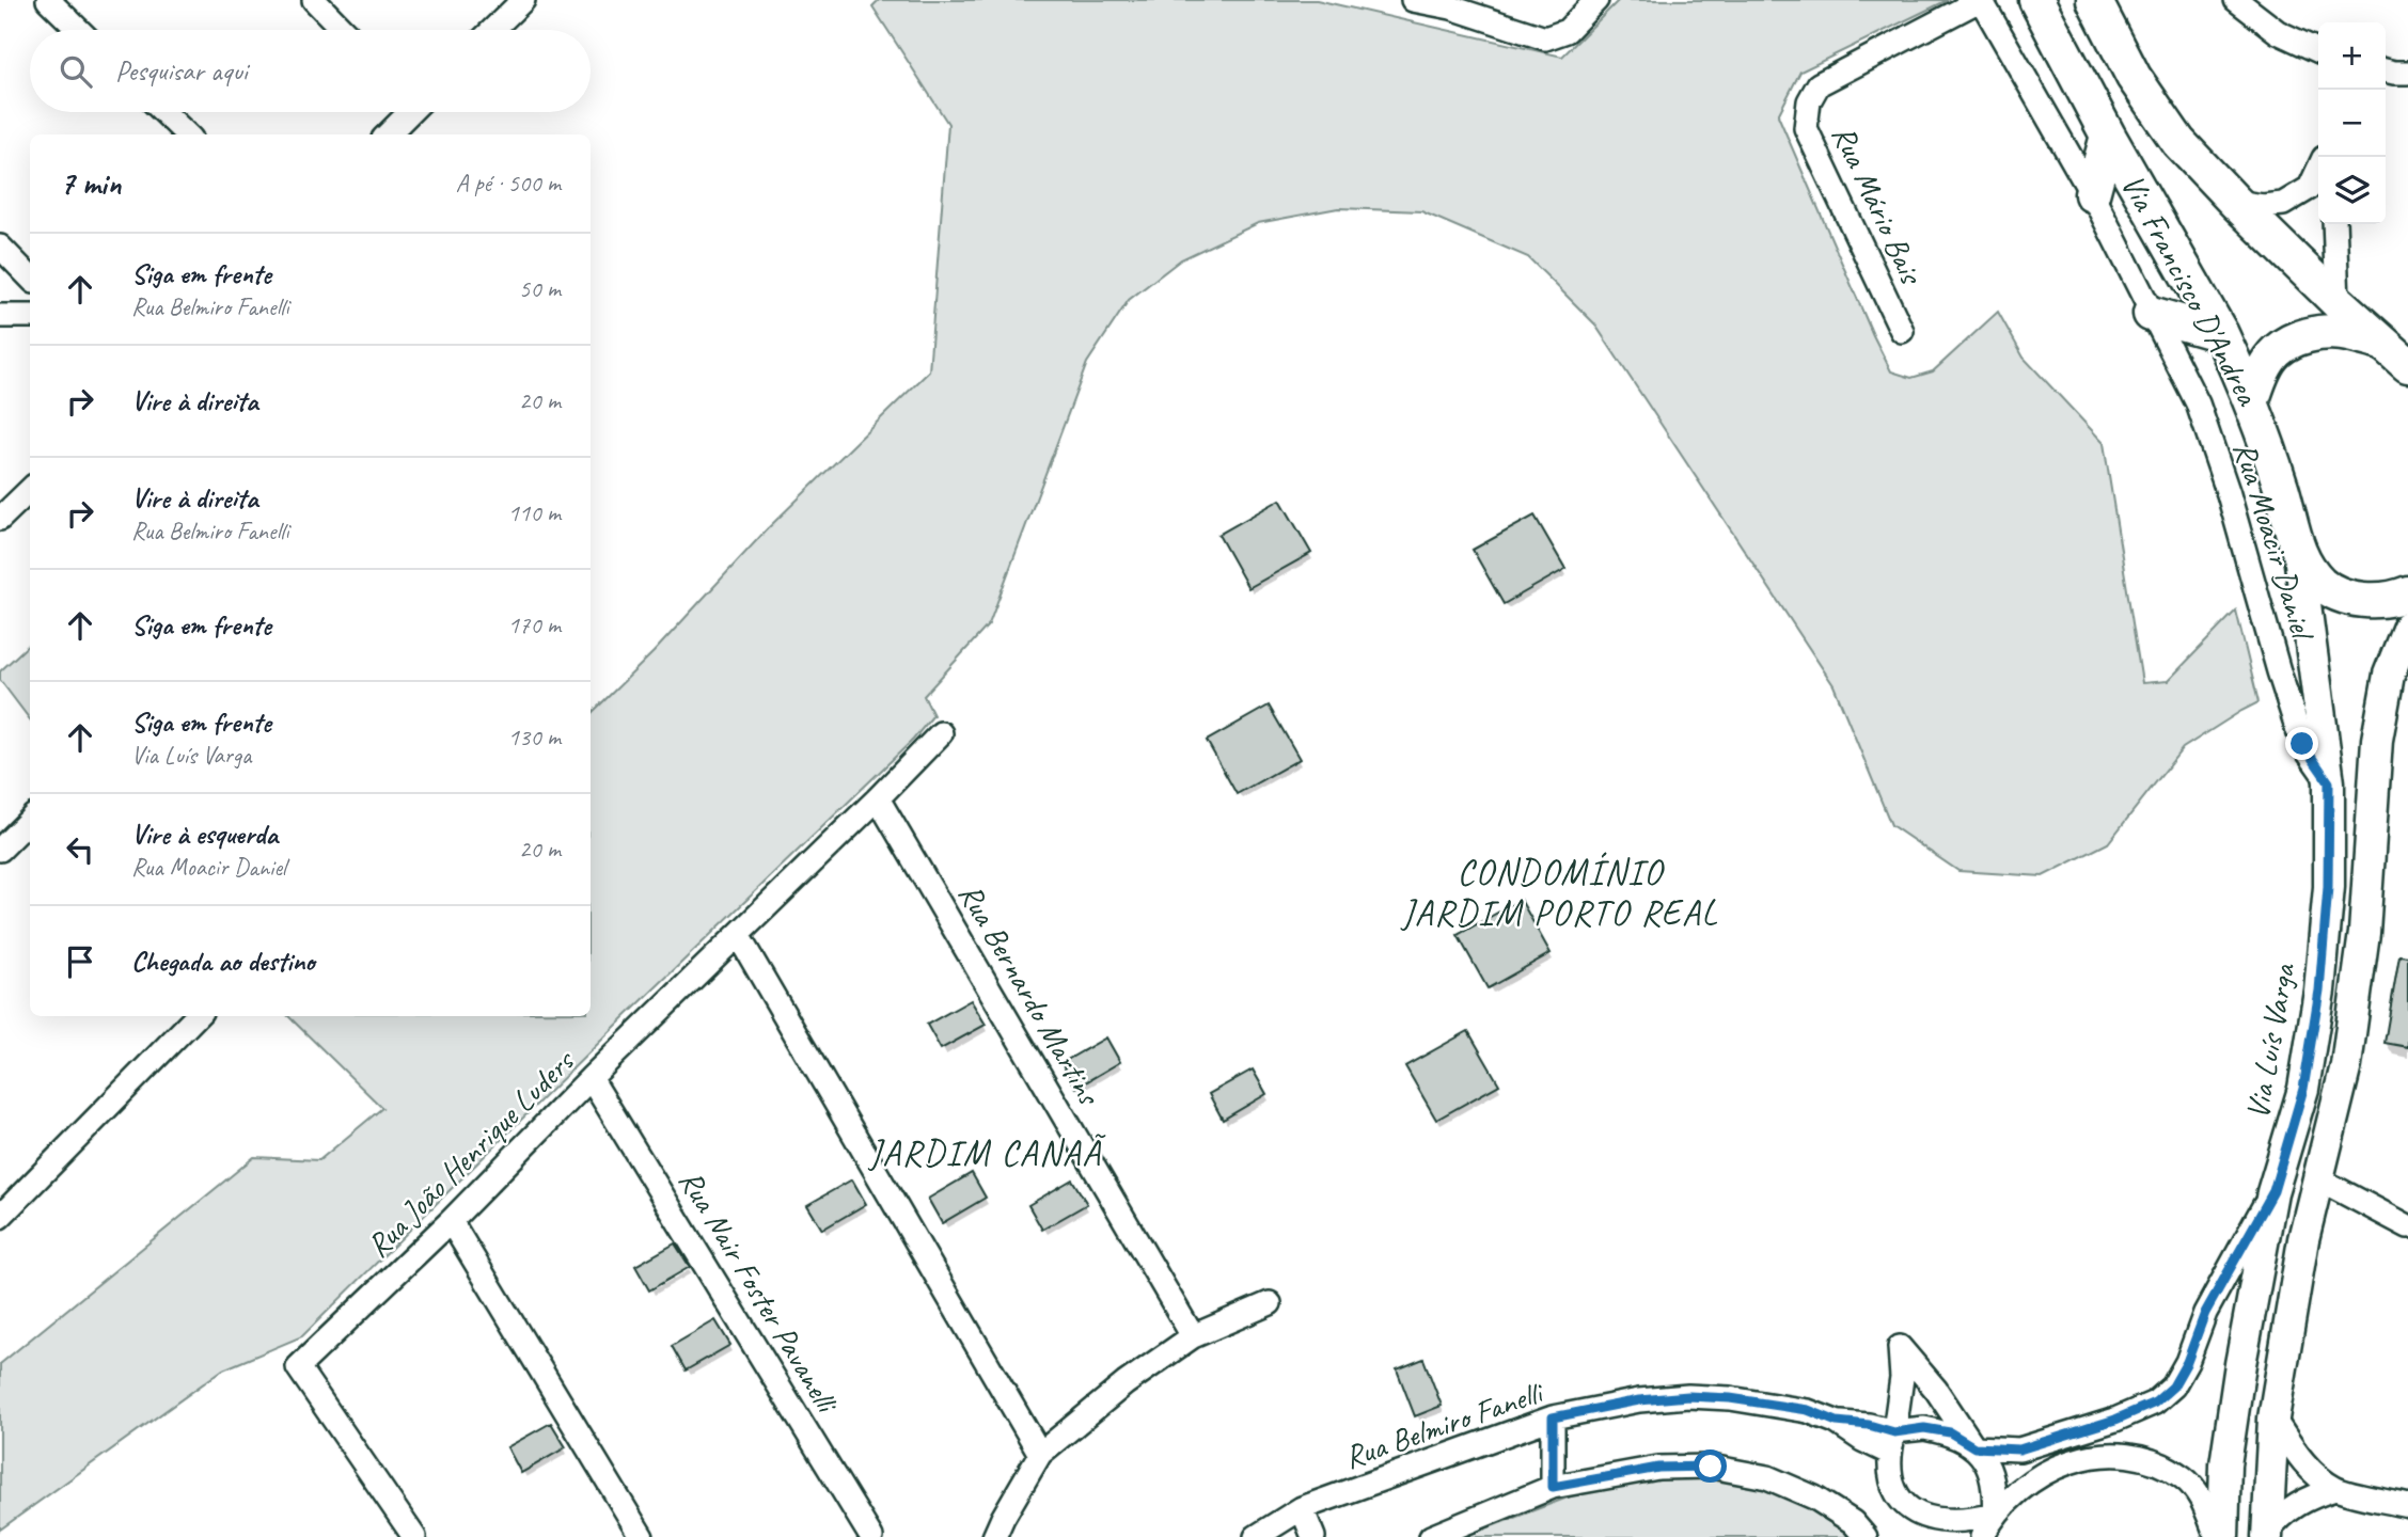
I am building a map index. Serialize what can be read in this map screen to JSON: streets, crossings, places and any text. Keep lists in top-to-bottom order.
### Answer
{
  "streets": {
    "highway": ["Via Francisco D'Andrea"],
    "main road": ["Via Luís Varga"],
    "street": [
      "Rua Mário Bais",
      "Rua Moacir Daniel",
      "Rua Bernardo Martins",
      "Rua João Henrique Luders",
      "Rua Nair Foster Pavanelli",
      "Rua Belmiro Fanelli"
    ]
  },
  "crossings": [
    ["Rua Mário Bais", "Rua Moacir Daniel"],
    ["Via Francisco D'Andrea", "Via Luís Varga"],
    ["Rua Moacir Daniel", "Via Luís Varga"],
    ["Rua Bernardo Martins", "Rua João Henrique Luders"],
    ["Rua João Henrique Luders", "Rua Nair Foster Pavanelli"]
  ],
  "districts": ["CONDOMÍNIO JARDIM PORTO REAL", "JARDIM CANAÃ"],
  "page": {
    "map_buttons": ["+", "−"],
    "search": "Pesquisar aqui",
    "heading": ["7 min", "A pé · 500 m"],
    "list": [
      ["Siga em frente", "Rua Belmiro Fanelli", "50 m"],
      ["Vire à direita", "20 m"],
      ["Vire à direita", "Rua Belmiro Fanelli", "110 m"],
      ["Siga em frente", "170 m"],
      ["Siga em frente", "Via Luís Varga", "130 m"],
      ["Vire à esquerda", "Rua Moacir Daniel", "20 m"],
      "Chegada ao destino"
    ]
  }
}
